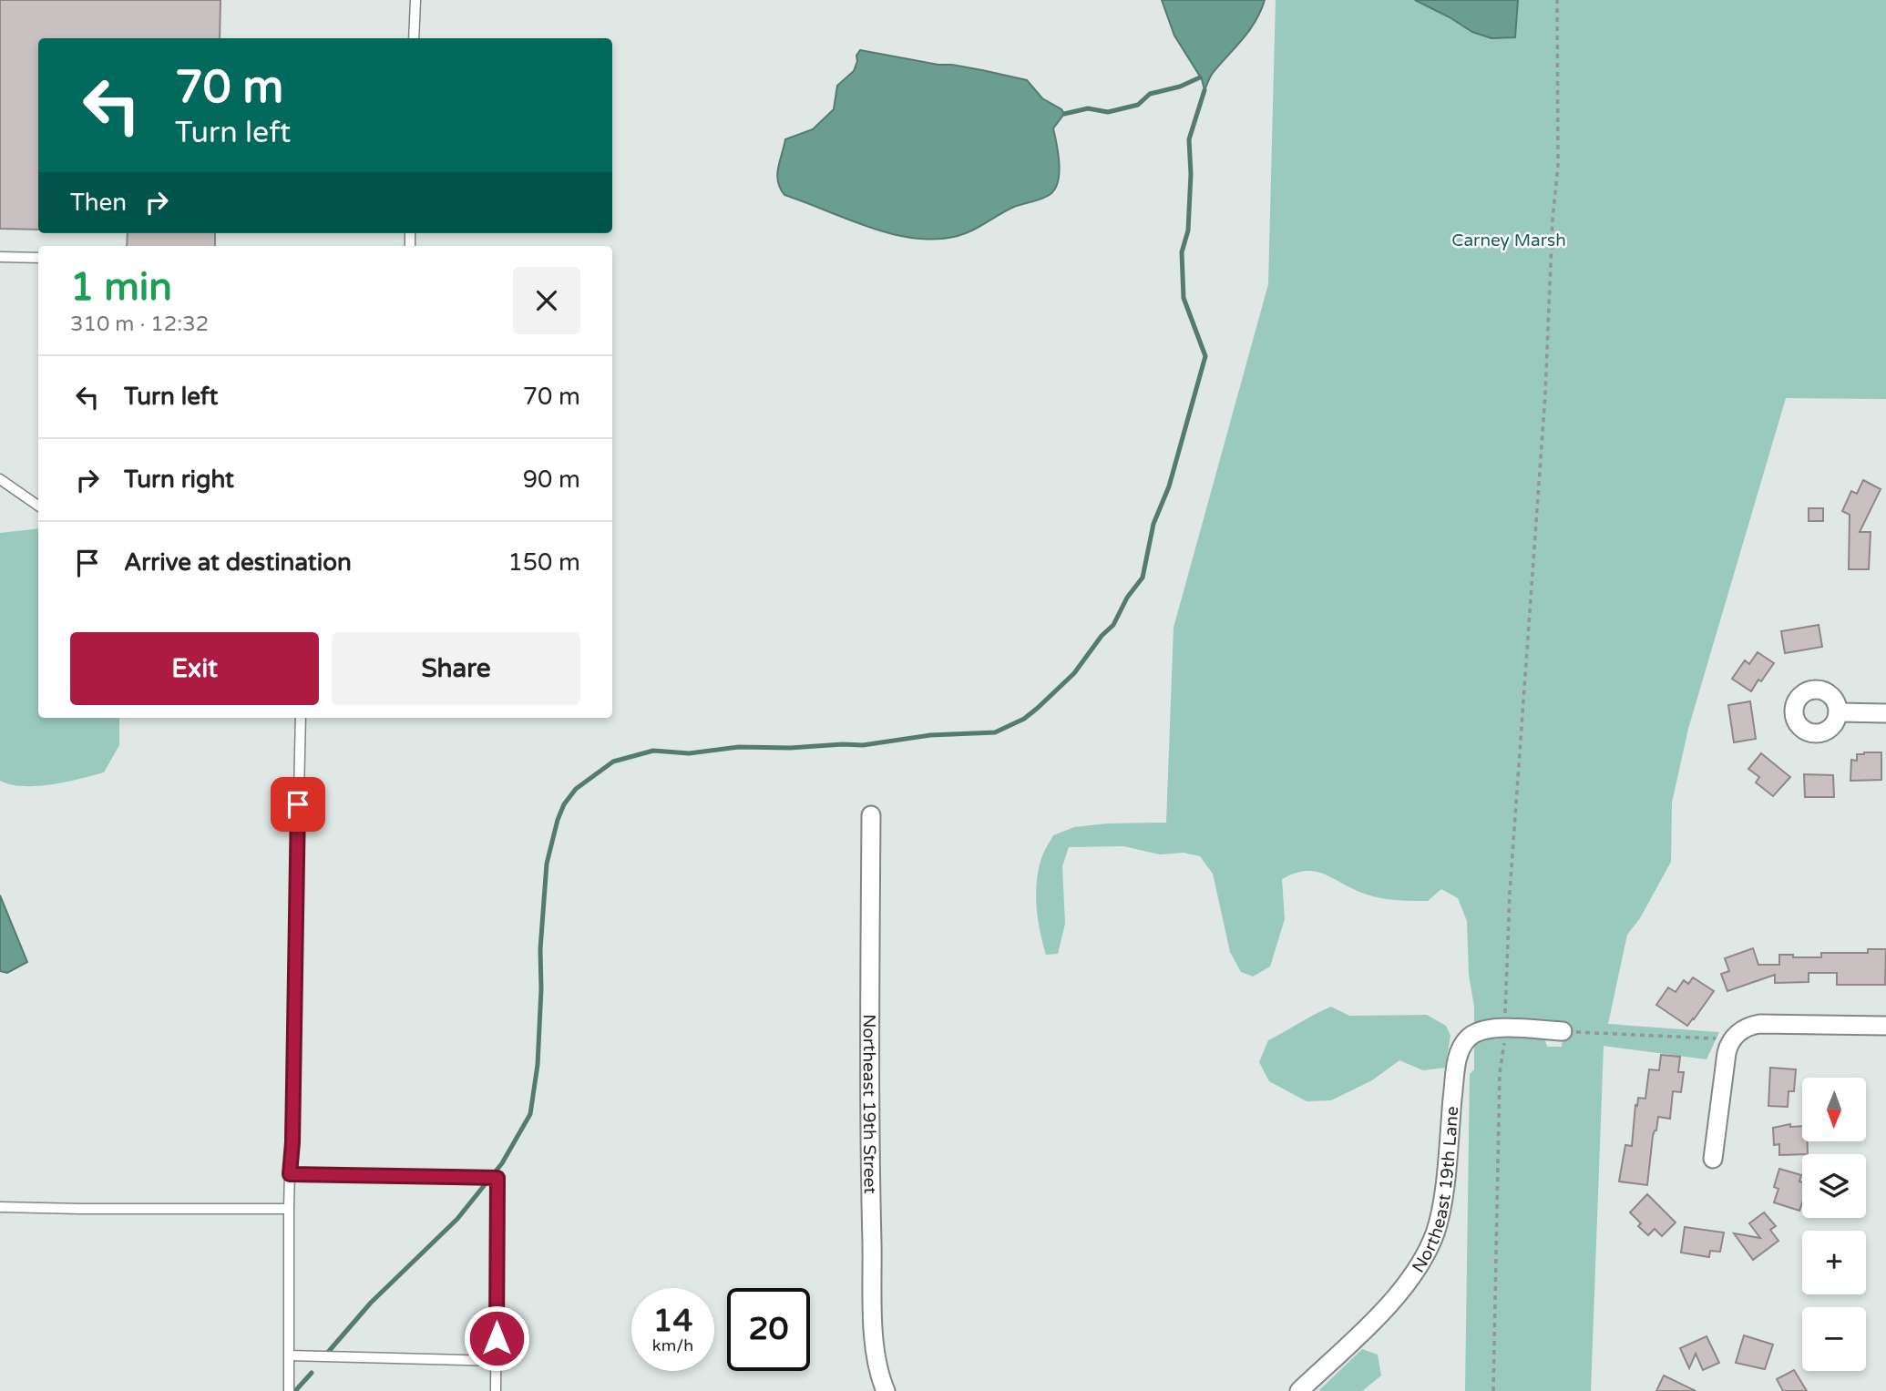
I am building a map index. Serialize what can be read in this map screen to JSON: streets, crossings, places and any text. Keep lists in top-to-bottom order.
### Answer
{
  "streets": {
    "street": ["Northeast 19th Street", "Northeast 19th Lane"]
  },
  "parks": ["Carney Marsh"],
  "north": "bottom",
  "page": {
    "turn": ["70 m", "Turn left"],
    "then": "Then",
    "heading": ["1 min", "310 m · 12:32"],
    "list": [
      {
        "name": "Turn left",
        "value": "70 m"
      },
      {
        "name": "Turn right",
        "value": "90 m"
      },
      {
        "name": "Arrive at destination",
        "value": "150 m"
      }
    ],
    "buttons": ["Exit", "Share"],
    "map_buttons": ["+", "−"],
    "speed": "14 km/h",
    "limit": "20"
  }
}
